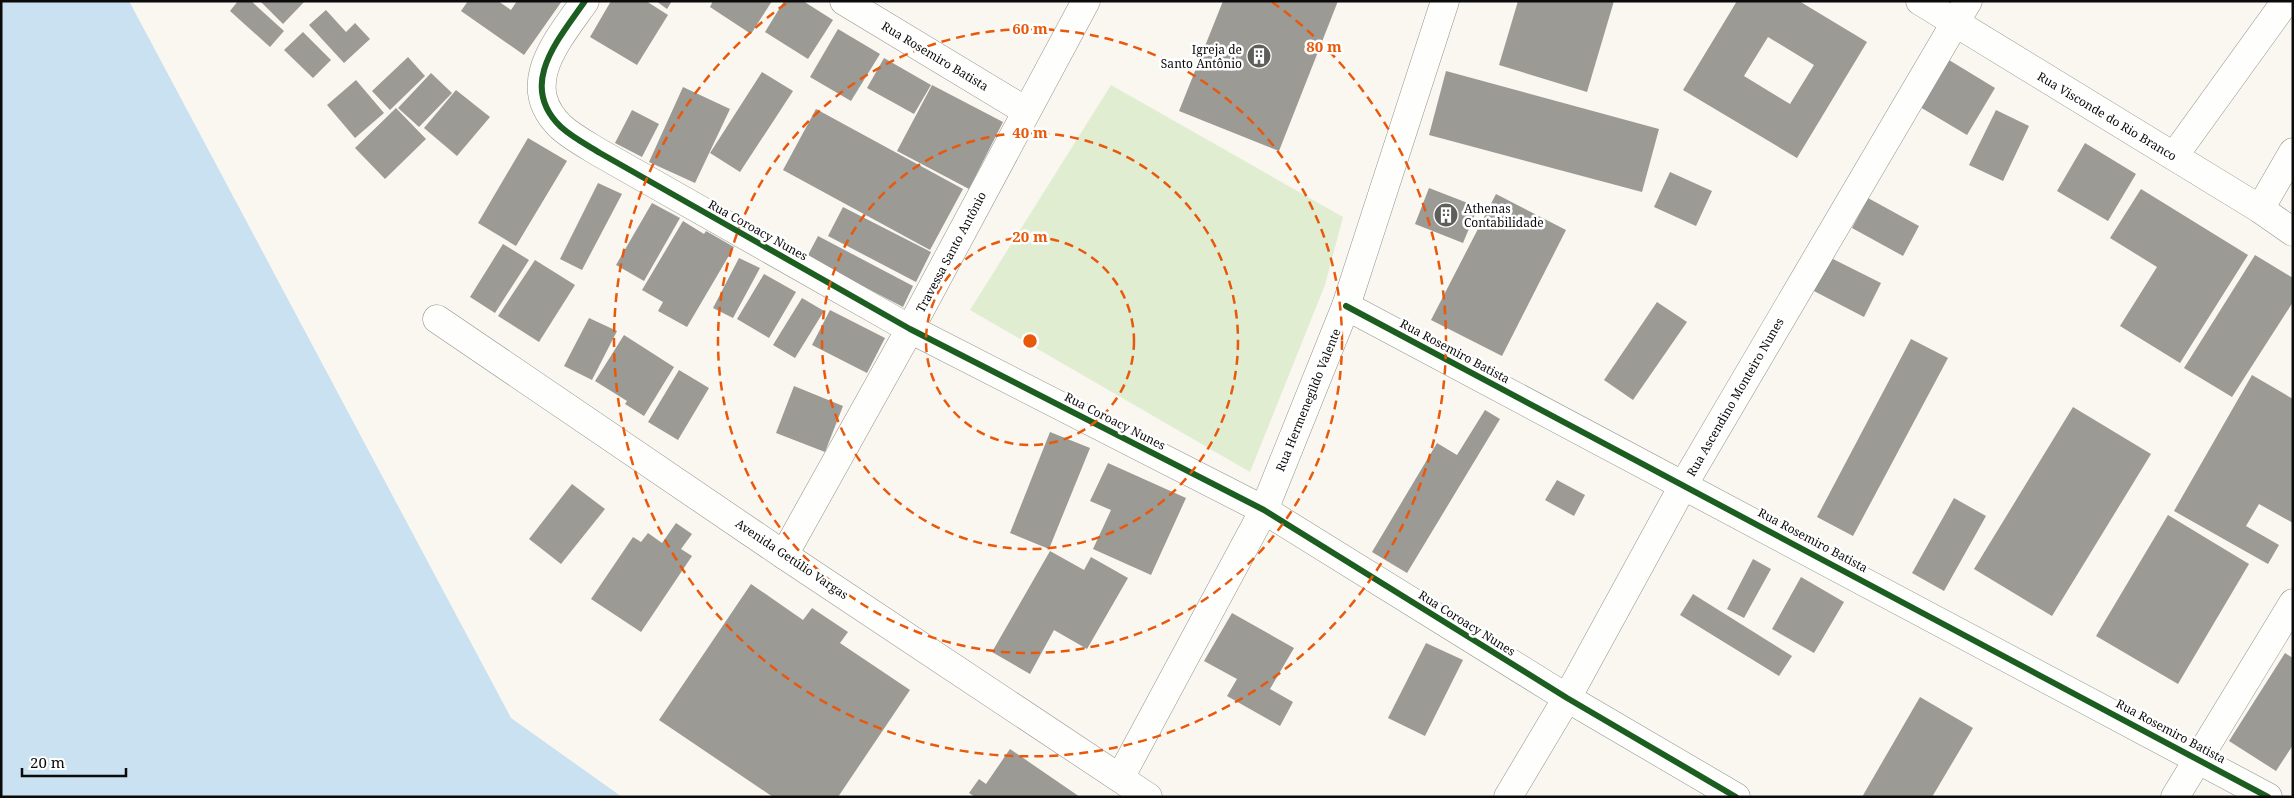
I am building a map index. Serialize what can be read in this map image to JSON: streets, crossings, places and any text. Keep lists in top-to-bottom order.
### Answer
{
  "streets": {
    "street": [
      "Rua Rosemiro Batista",
      "Rua Visconde do Rio Branco",
      "Rua Coroacy Nunes",
      "Travessa Santo Antônio",
      "Rua Ascendino Monteiro Nunes",
      "Rua Hermenegildo Valente",
      "Avenida Getúlio Vargas"
    ]
  },
  "crossings": [
    ["Rua Rosemiro Batista", "Travessa Santo Antônio"],
    ["Rua Rosemiro Batista", "Rua Ascendino Monteiro Nunes"],
    ["Rua Rosemiro Batista", "Rua Hermenegildo Valente"],
    ["Rua Visconde do Rio Branco", "Rua Ascendino Monteiro Nunes"],
    ["Rua Coroacy Nunes", "Travessa Santo Antônio"],
    ["Rua Coroacy Nunes", "Rua Ascendino Monteiro Nunes"],
    ["Rua Coroacy Nunes", "Rua Hermenegildo Valente"],
    ["Travessa Santo Antônio", "Avenida Getúlio Vargas"],
    ["Rua Hermenegildo Valente", "Avenida Getúlio Vargas"]
  ],
  "places": {
    "building": ["Igreja de Santo Antônio", "Athenas Contabilidade"]
  },
  "scale_bar": "20 m",
  "rings": [
    "60 m",
    "80 m",
    "40 m",
    "20 m"
  ]
}
